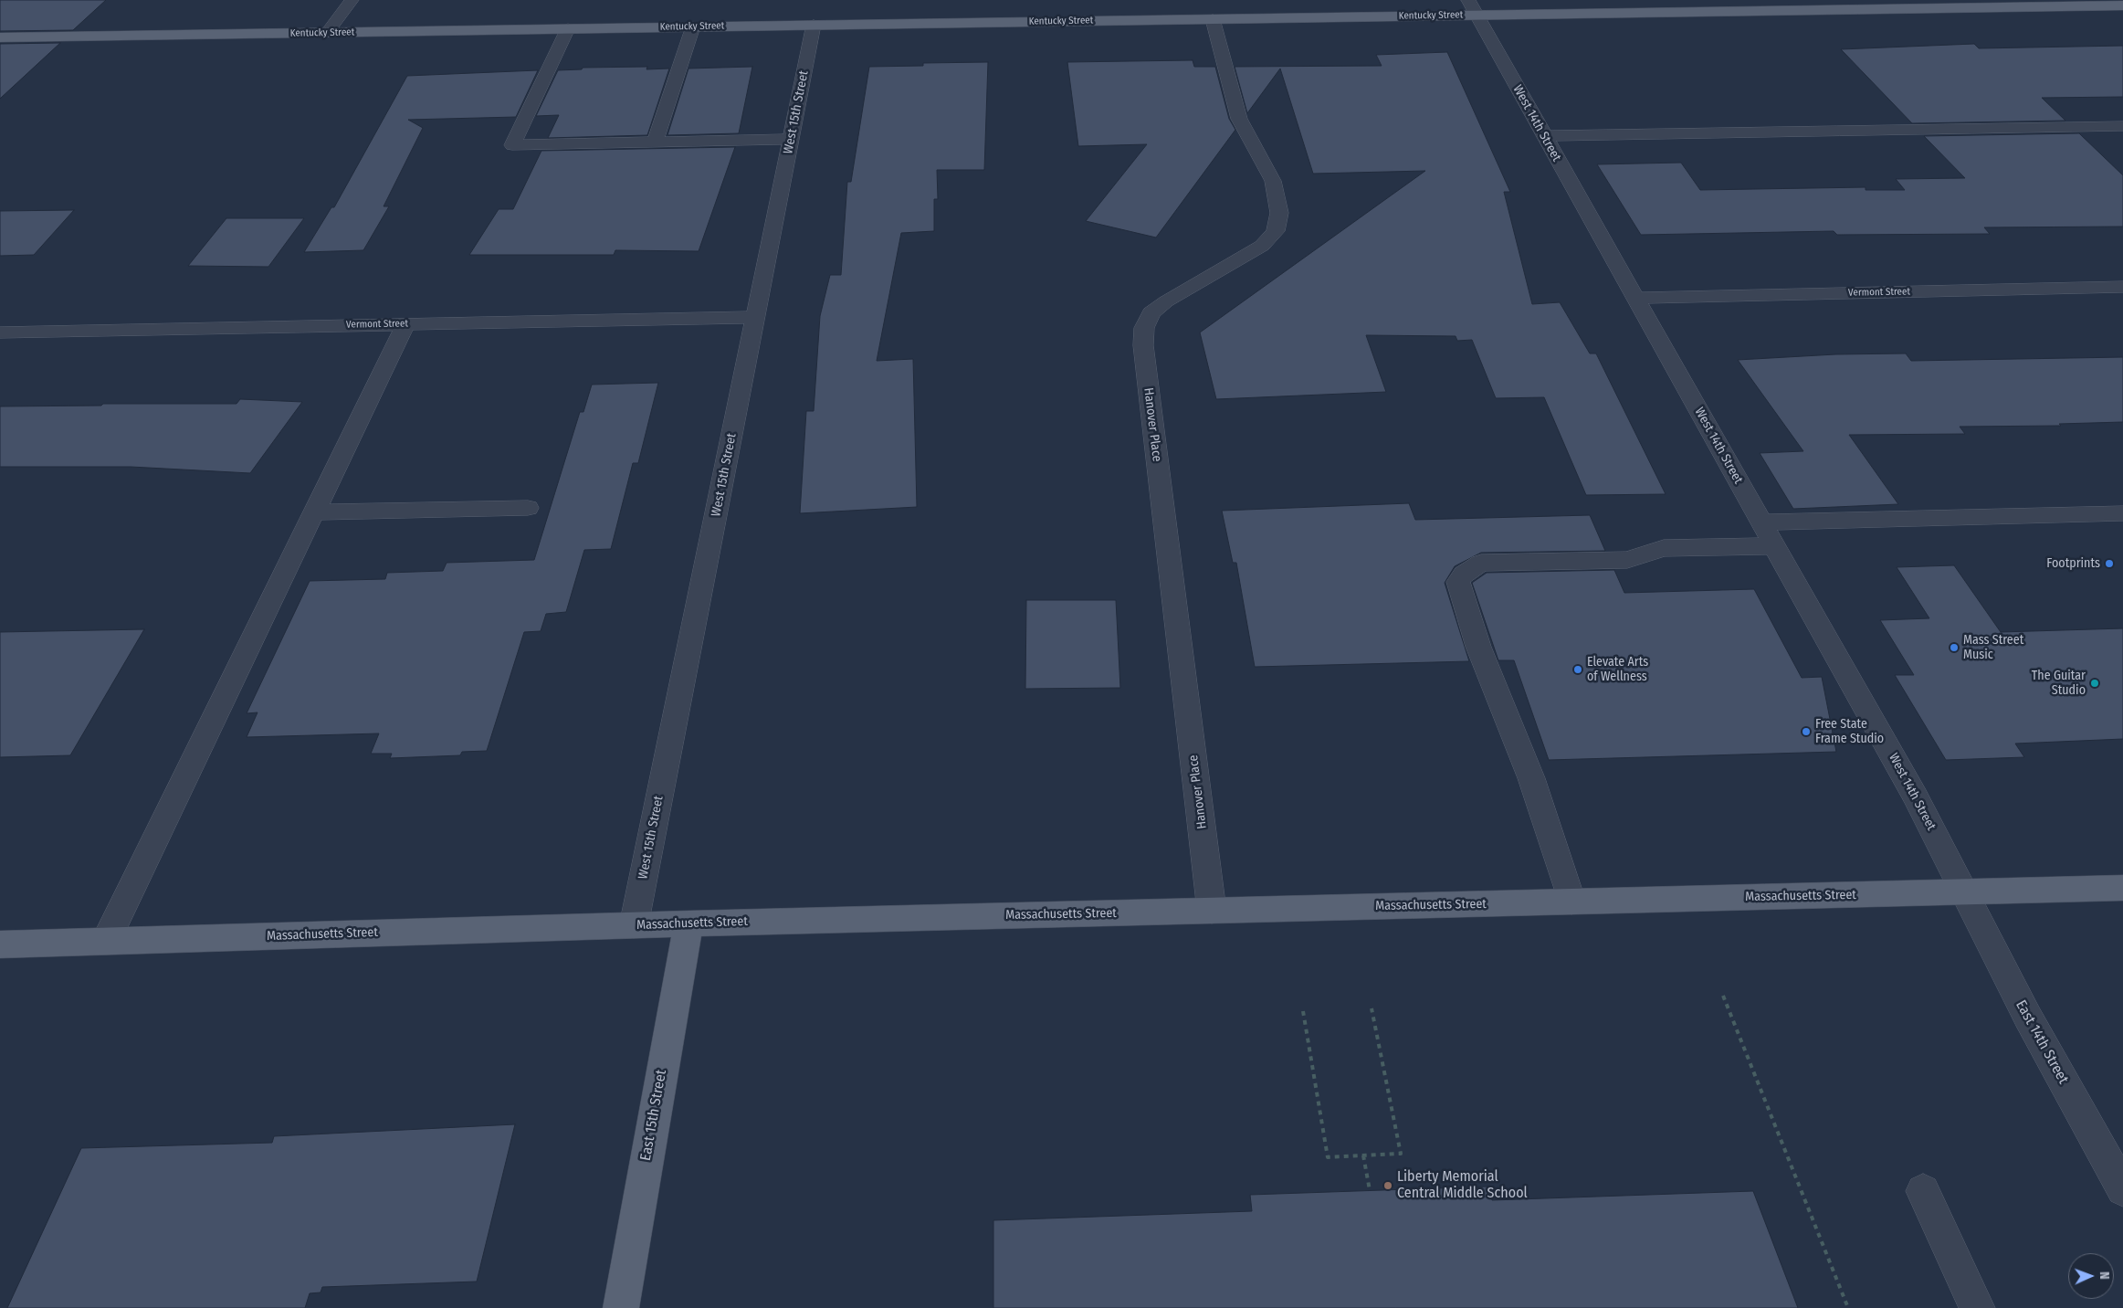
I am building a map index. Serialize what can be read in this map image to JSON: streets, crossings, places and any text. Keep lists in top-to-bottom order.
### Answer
{
  "streets": {
    "main road": ["Kentucky Street", "Massachusetts Street", "East 15th Street"],
    "street": [
      "West 15th Street",
      "West 14th Street",
      "Vermont Street",
      "Hanover Place",
      "East 14th Street"
    ]
  },
  "crossings": [
    ["Kentucky Street", "West 15th Street"],
    ["Kentucky Street", "West 14th Street"],
    ["Kentucky Street", "Hanover Place"],
    ["West 15th Street", "Vermont Street"],
    ["West 15th Street", "Massachusetts Street"],
    ["West 14th Street", "Vermont Street"],
    ["West 14th Street", "Massachusetts Street"],
    ["West 14th Street", "East 14th Street"],
    ["Hanover Place", "Massachusetts Street"],
    ["Massachusetts Street", "East 14th Street"],
    ["Massachusetts Street", "East 15th Street"]
  ],
  "places": [
    "Footprints",
    "Mass Street Music",
    "Elevate Arts of Wellness",
    "The Guitar Studio",
    "Free State Frame Studio",
    "Liberty Memorial Central Middle School"
  ],
  "north": "right"
}
